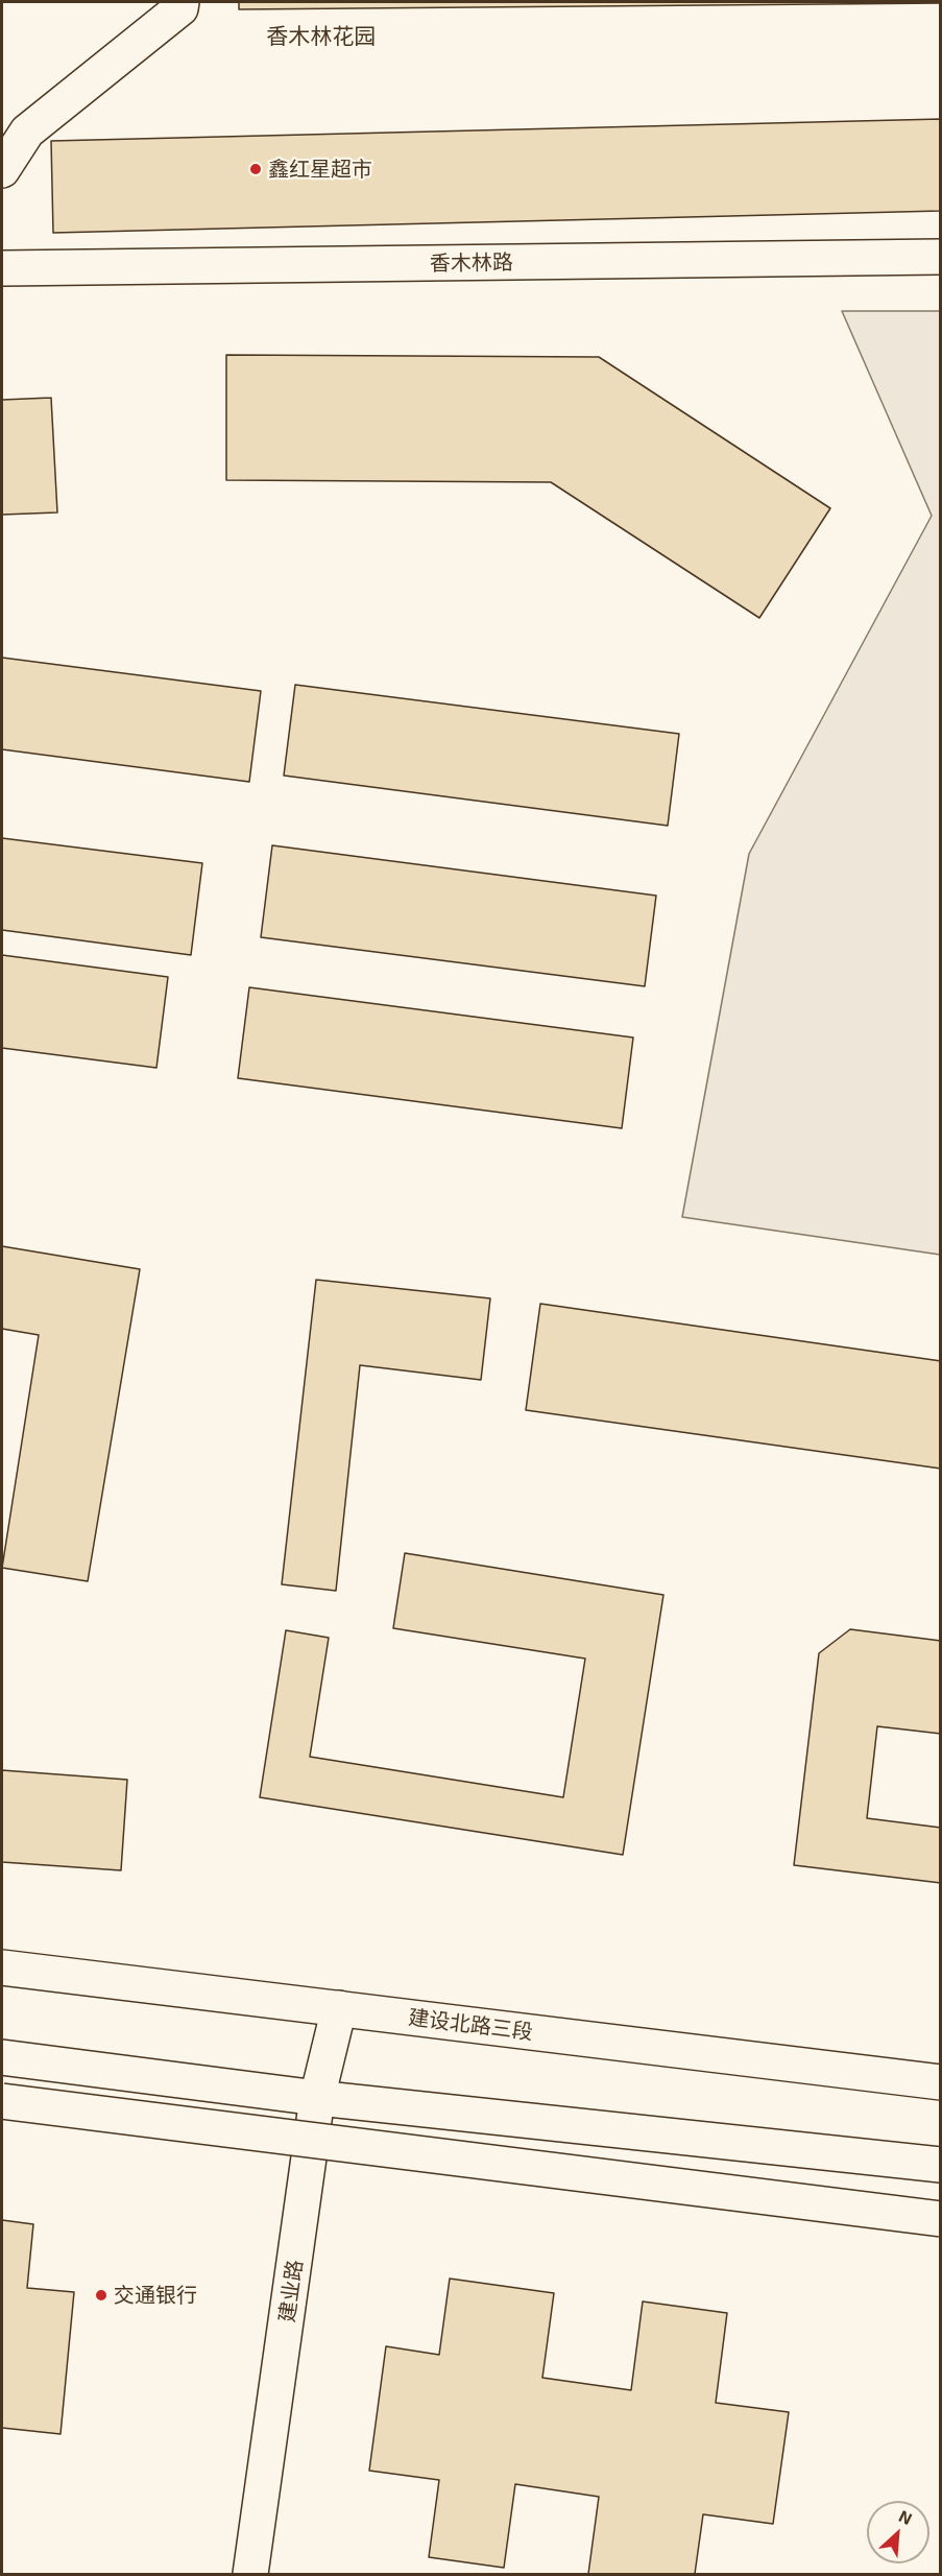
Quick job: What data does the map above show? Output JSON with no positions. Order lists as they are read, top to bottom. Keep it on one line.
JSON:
{"streets":{"main road":["香木林路","建设北路三段","建业路"]},"crossings":[["建设北路三段","建业路"]],"districts":["香木林花园"],"places":["鑫红星超市","交通银行"],"north":"top right"}
